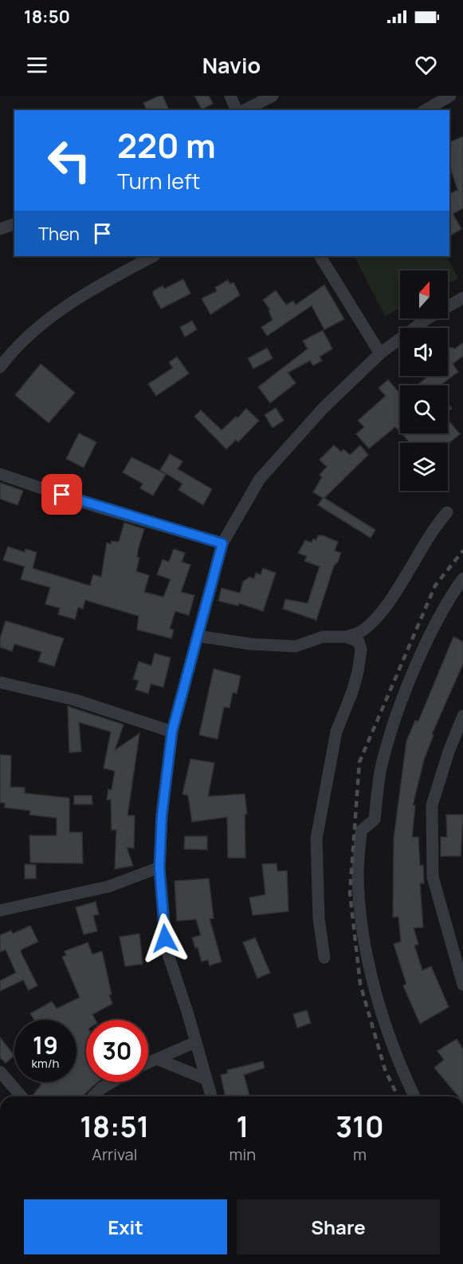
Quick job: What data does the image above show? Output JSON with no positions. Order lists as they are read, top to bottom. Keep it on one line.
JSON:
{"north":"top","page":{"status":"18:50","header":"Navio","turn":["220 m","Turn left"],"then":"Then","speed":"19 km/h","limit":"30","eta":["18:51","Arrival","1","min","310","m"],"buttons":["Exit","Share"]}}
